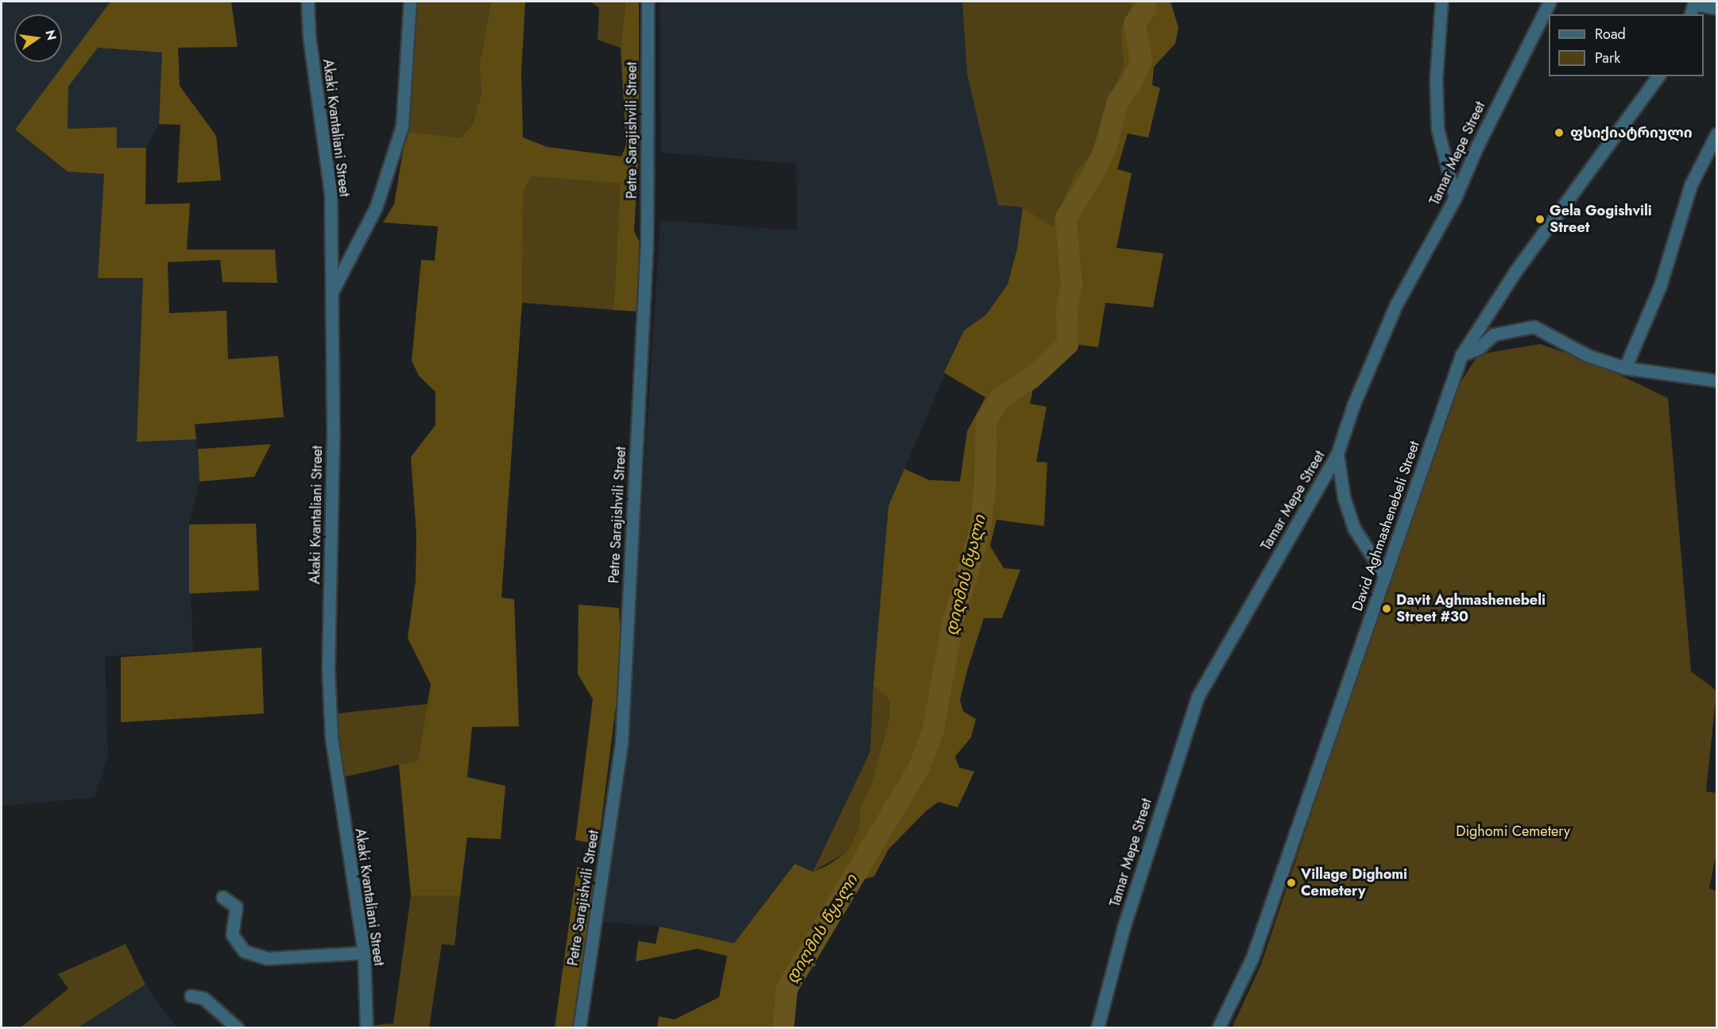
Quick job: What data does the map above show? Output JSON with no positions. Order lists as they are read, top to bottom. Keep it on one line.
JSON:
{"streets":{"street":["Akaki Kvantaliani Street","Petre Sarajishvili Street","Tamar Mepe Street","David Aghmashenebeli Street"]},"water":["დიღმის წყალი"],"parks":["Dighomi Cemetery"],"places":["ფსიქიატრიული","Gela Gogishvili Street","Davit Aghmashenebeli Street #30","Village Dighomi Cemetery"],"legend":["Road","Park"],"north":"right"}
